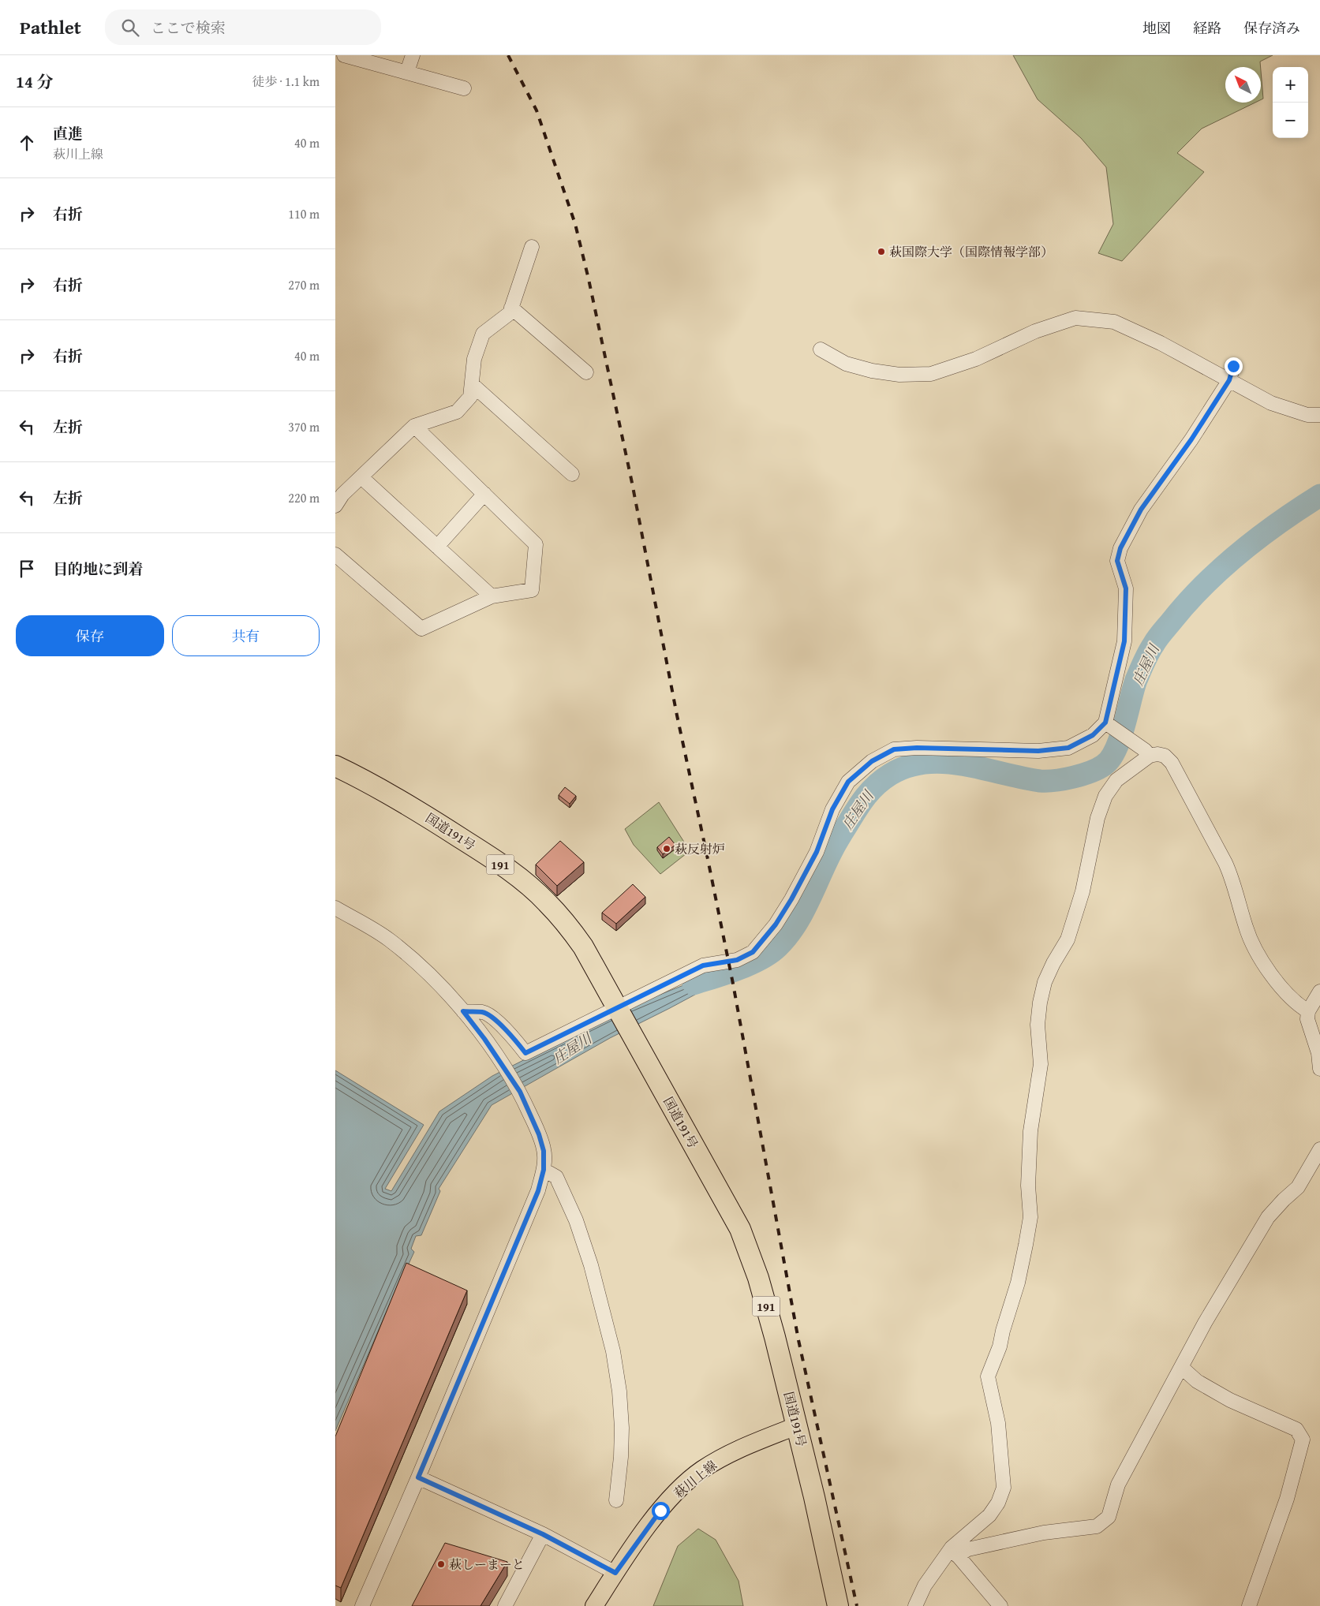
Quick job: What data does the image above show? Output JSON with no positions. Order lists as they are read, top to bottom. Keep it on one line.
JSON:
{"streets":{"highway":["国道191号","191"],"main road":["萩川上線"]},"crossings":[["国道191号","萩川上線"]],"water":["庄屋川"],"places":["萩国際大学（国際情報学部）","萩反射炉","萩しーまーと"],"north":"top left","page":{"header":"Pathlet","search":"ここで検索","nav":["地図","経路","保存済み"],"heading":["14 分","徒歩 · 1.1 km"],"map_buttons":["+","−"],"list":[["直進","萩川上線","40 m"],["右折","110 m"],["右折","270 m"],["右折","40 m"],["左折","370 m"],["左折","220 m"],"目的地に到着"],"buttons":["保存","共有"]}}
